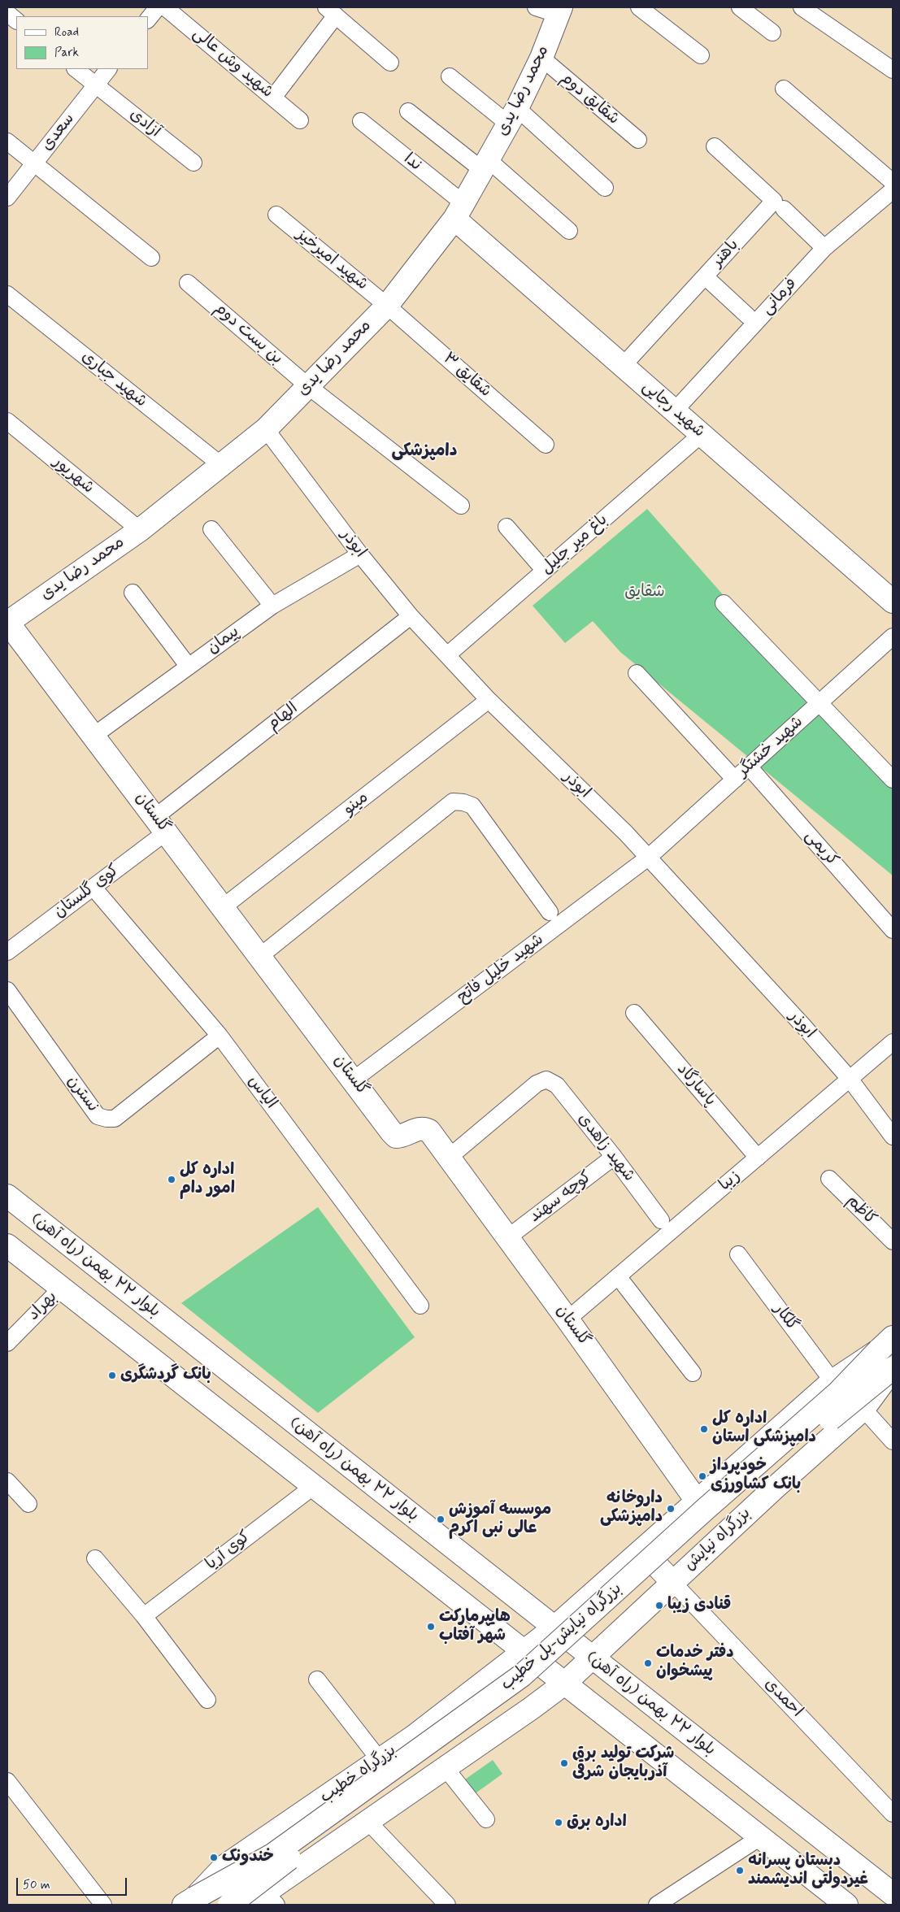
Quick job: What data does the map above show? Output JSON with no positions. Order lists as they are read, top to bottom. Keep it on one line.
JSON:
{"streets":{"main road":["محمد رضا یدی","شهید رجایی","گلستان","بلوار ۲۲ بهمن (راه آهن)","بزرگراه نیایش","بزرگراه نیایش-پل خطیب","بزرگراه خطیب"],"street":["شهید وش عالی","شقایق دوم","آزادی","سعدی","ندا","باهنر","شهید امیرخیز","فرمانی","بن بست دوم","شقایق ۳","شهید جباری","شهریور","ابوذر","باغ میر جلیل","پیمان","الهام","شهید خشتگر","مینو","کریمی","کوی گلستان","شهید خلیل فاتح","پاسارگاد","الیاس","نسترن","شهید زاهدی","زیبا","کوچه سهند","کاظم","بهراد","گلکار","کوی آریا","احمدی"]},"crossings":[["محمد رضا یدی","شقایق دوم"],["محمد رضا یدی","ندا"],["محمد رضا یدی","شهید امیرخیز"],["محمد رضا یدی","بن بست دوم"],["محمد رضا یدی","شقایق ۳"],["محمد رضا یدی","شهید جباری"],["محمد رضا یدی","شهید رجایی"],["محمد رضا یدی","شهریور"],["محمد رضا یدی","ابوذر"],["محمد رضا یدی","گلستان"],["آزادی","سعدی"],["ندا","شهید رجایی"],["باهنر","شهید رجایی"],["شهید امیرخیز","شقایق ۳"],["فرمانی","شهید رجایی"],["شهید رجایی","باغ میر جلیل"],["ابوذر","باغ میر جلیل"],["ابوذر","پیمان"],["ابوذر","الهام"],["ابوذر","شهید خشتگر"],["ابوذر","مینو"],["ابوذر","شهید خلیل فاتح"],["ابوذر","زیبا"],["پیمان","گلستان"],["الهام","گلستان"],["الهام","کوی گلستان"],["شهید خشتگر","کریمی"],["شهید خشتگر","شهید خلیل فاتح"],["مینو","گلستان"],["گلستان","کوی گلستان"],["گلستان","شهید خلیل فاتح"],["گلستان","شهید زاهدی"],["گلستان","زیبا"],["گلستان","کوچه سهند"],["کوی گلستان","الیاس"],["پاسارگاد","زیبا"],["الیاس","نسترن"],["شهید زاهدی","کوچه سهند"],["بلوار ۲۲ بهمن (راه آهن)","بزرگراه نیایش"],["بلوار ۲۲ بهمن (راه آهن)","بزرگراه خطیب"],["بزرگراه نیایش","بزرگراه نیایش-پل خطیب"],["بزرگراه نیایش","احمدی"],["بزرگراه نیایش-پل خطیب","بزرگراه خطیب"]],"districts":["دامپزشکی"],"parks":["شقایق"],"places":["اداره کل امور دام","بانک گردشگری","اداره کل دامپزشکی استان","خودپرداز بانک کشاورزی","داروخانه دامپزشکی","موسسه آموزش عالی نبی اکرم","قنادی زیبا","هایپرمارکت شهر آفتاب","دفتر خدمات پیشخوان","شرکت تولید برق آذربایجان شرقی","اداره برق","خندونک","دبستان پسرانه غیردولتی اندیشمند"],"legend":["Road","Park"],"scale_bar":"50 m"}
